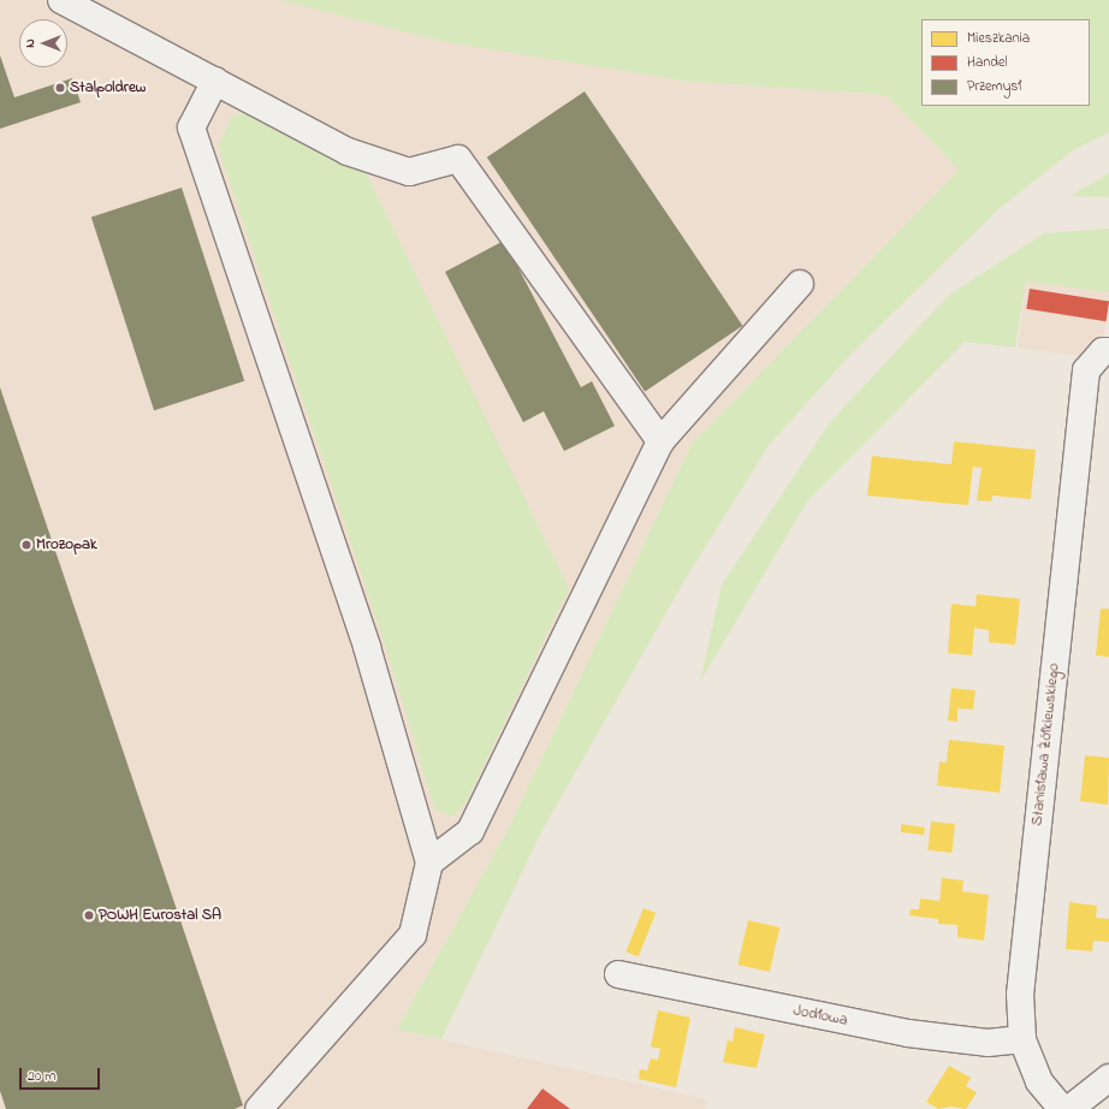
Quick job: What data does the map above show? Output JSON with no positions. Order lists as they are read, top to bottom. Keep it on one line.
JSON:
{"streets":{"street":["Stanisława Żółkiewskiego","Jodłowa"]},"crossings":[["Stanisława Żółkiewskiego","Jodłowa"]],"places":["Stalpoldrew","Mrozopak","POWH Eurostal SA"],"legend":["Mieszkania","Handel","Przemysł"],"scale_bar":"20 m","north":"left"}
